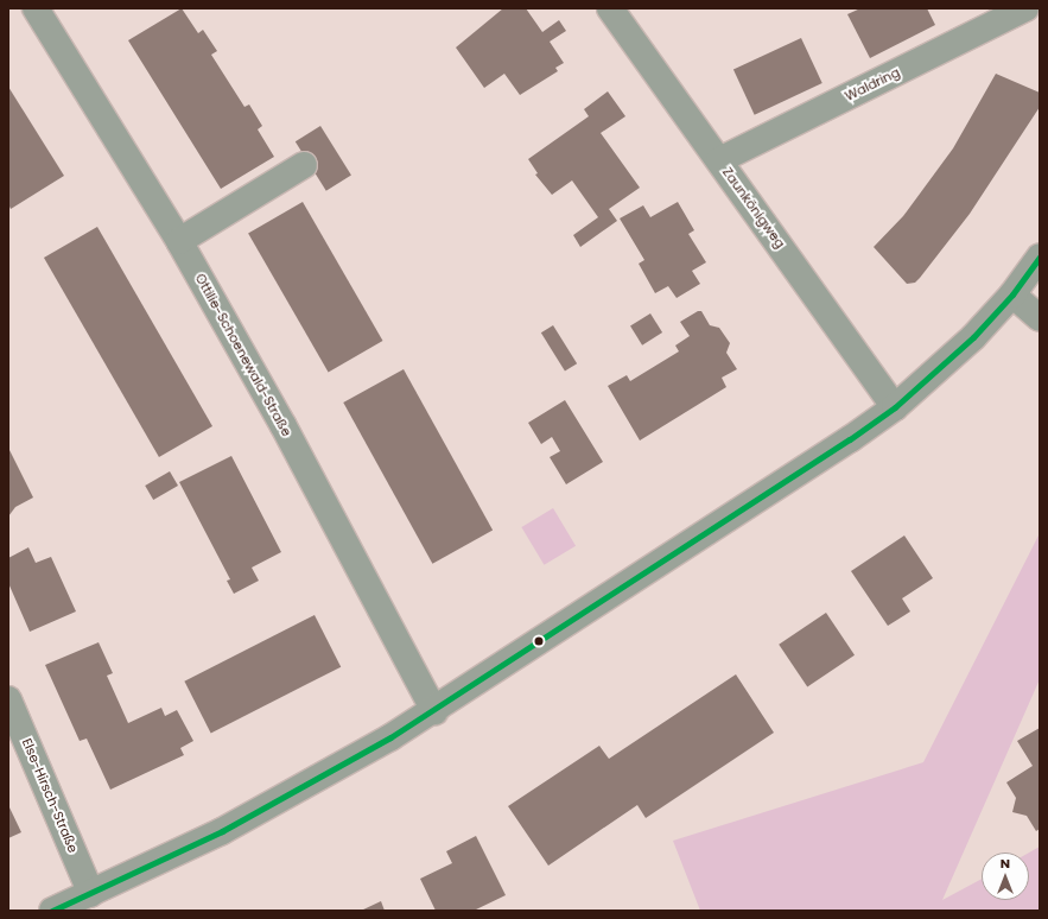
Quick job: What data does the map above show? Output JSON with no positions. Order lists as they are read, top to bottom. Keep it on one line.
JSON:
{"streets":{"street":["Waldring","Zaunkönigweg","Ottilie-Schoenewald-Straße","Else-Hirsch-Straße"]},"crossings":[["Waldring","Zaunkönigweg"]],"north":"top"}
